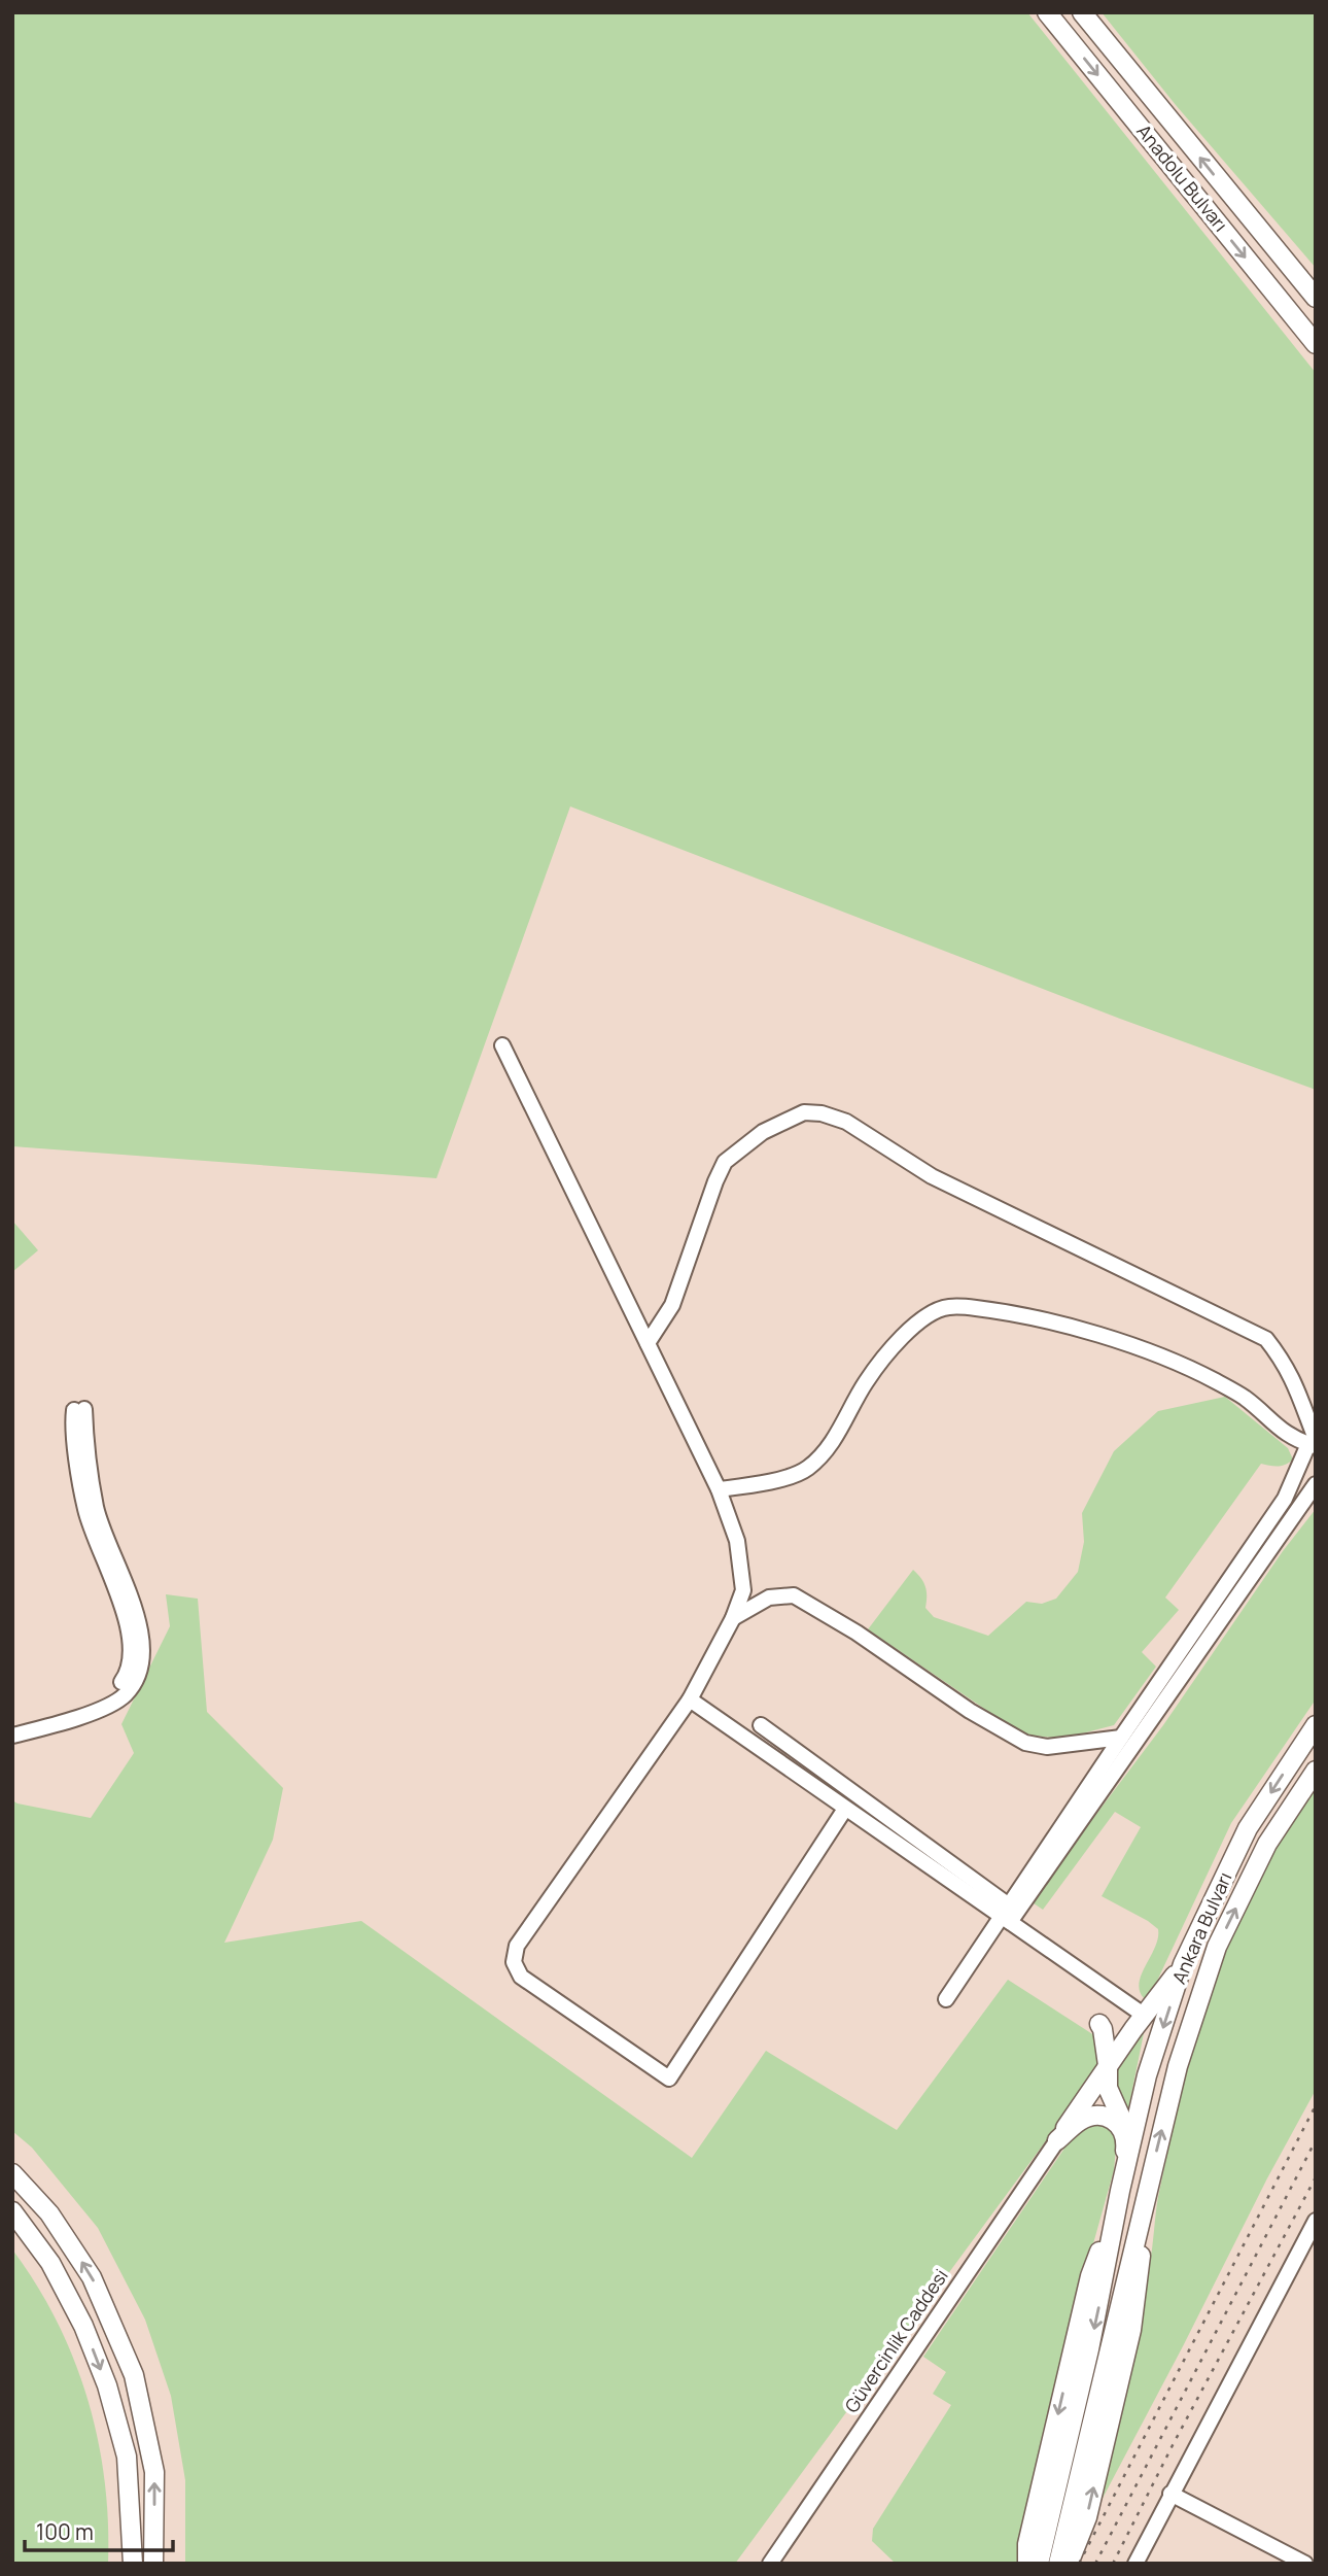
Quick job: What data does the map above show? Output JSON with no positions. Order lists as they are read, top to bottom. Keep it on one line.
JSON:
{"streets":{"main road":["Anadolu Bulvarı","Ankara Bulvarı"],"street":["Güvercinlik Caddesi"]},"scale_bar":"100 m"}
